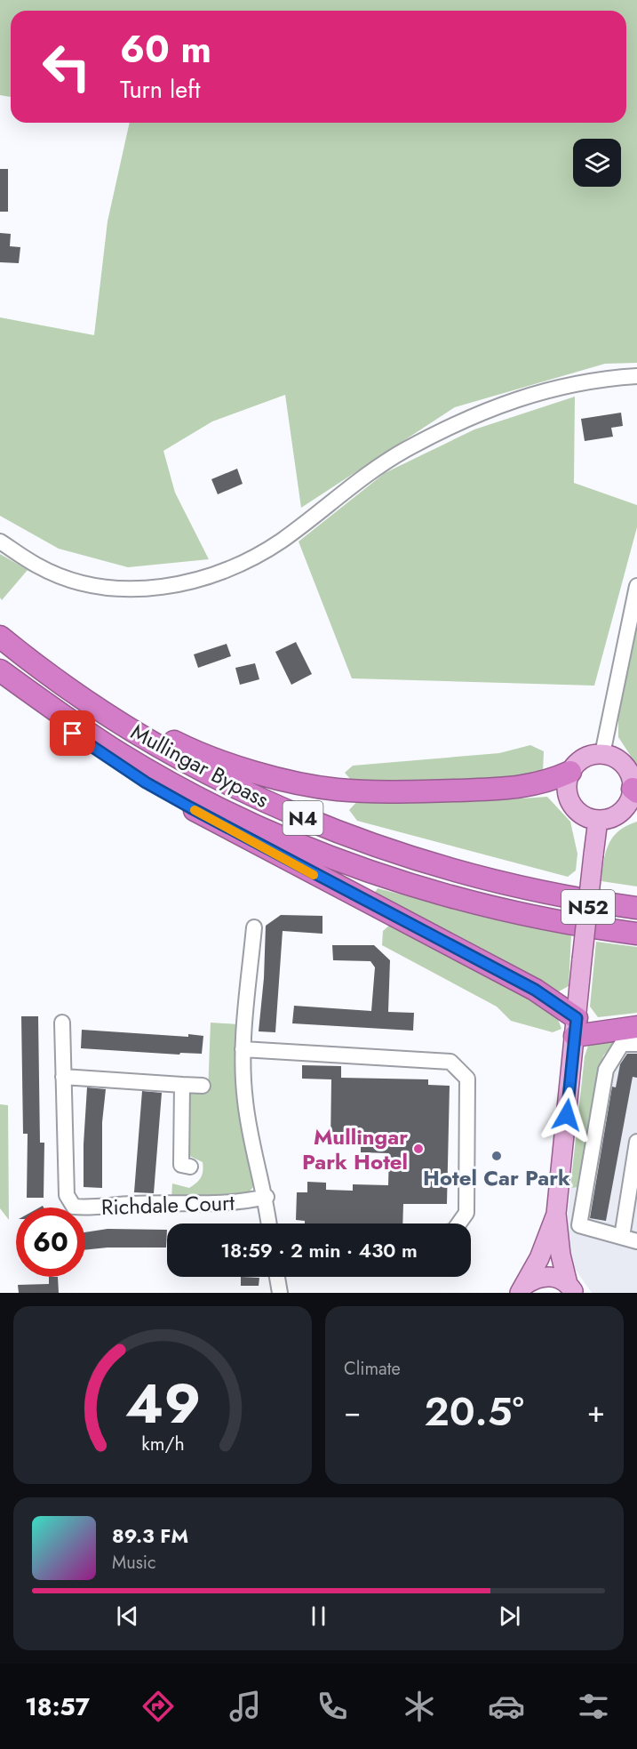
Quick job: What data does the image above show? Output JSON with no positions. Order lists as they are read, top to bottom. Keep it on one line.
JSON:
{"streets":{"highway":["Mullingar Bypass","N4"],"main road":["N52"],"street":["Richdale Court"]},"crossings":[["Mullingar Bypass","N4"],["N4","N52"]],"places":["Mullingar Park Hotel","Hotel Car Park"],"page":{"turn":["60 m","Turn left"],"limit":"60","trip":"18:59 · 2 min · 430 m","tile":"Climate","heat":["−","20.5°","+"],"song":["89.3 FM","Music"],"tabs":"18:57","gauge":["49","km/h"]}}
